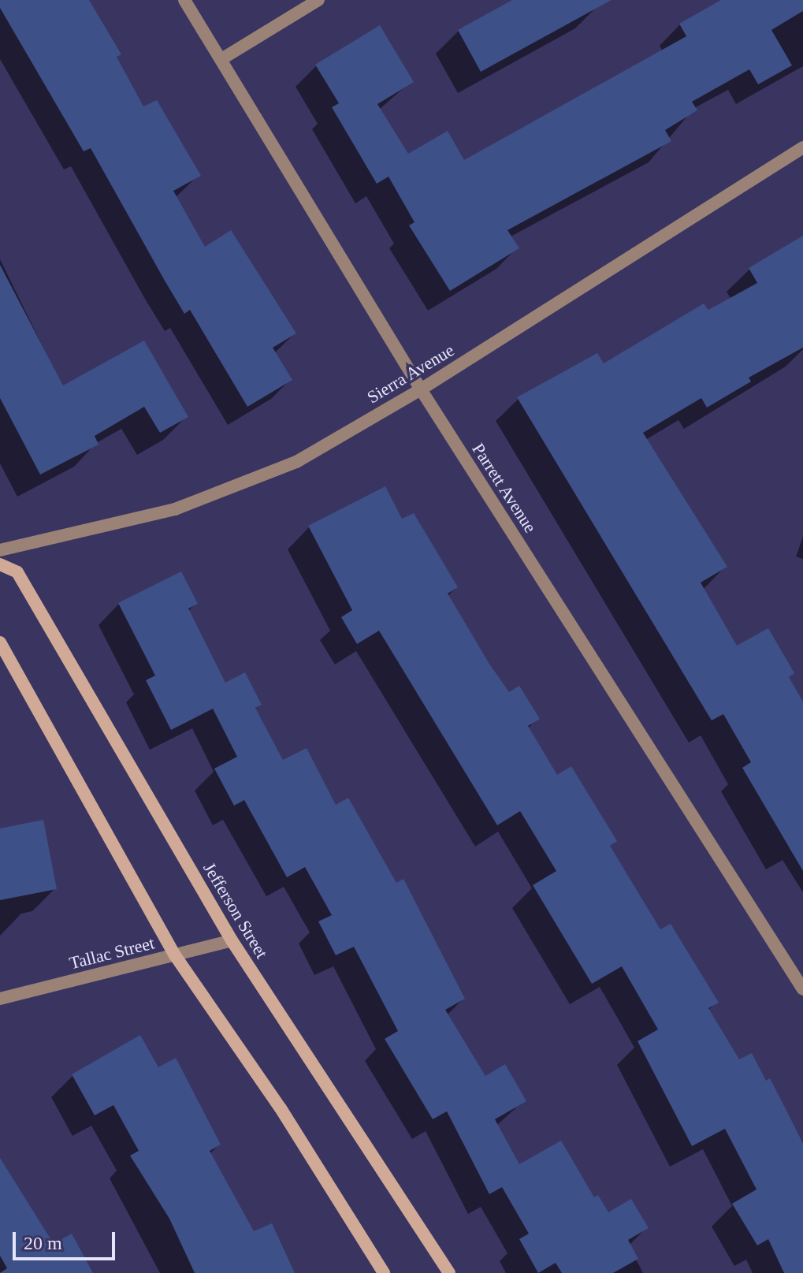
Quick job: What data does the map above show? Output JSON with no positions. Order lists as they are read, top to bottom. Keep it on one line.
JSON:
{"streets":{"main road":["Jefferson Street"],"street":["Sierra Avenue","Parrett Avenue","Tallac Street"]},"crossings":[["Sierra Avenue","Parrett Avenue"],["Jefferson Street","Tallac Street"]],"scale_bar":"20 m"}
